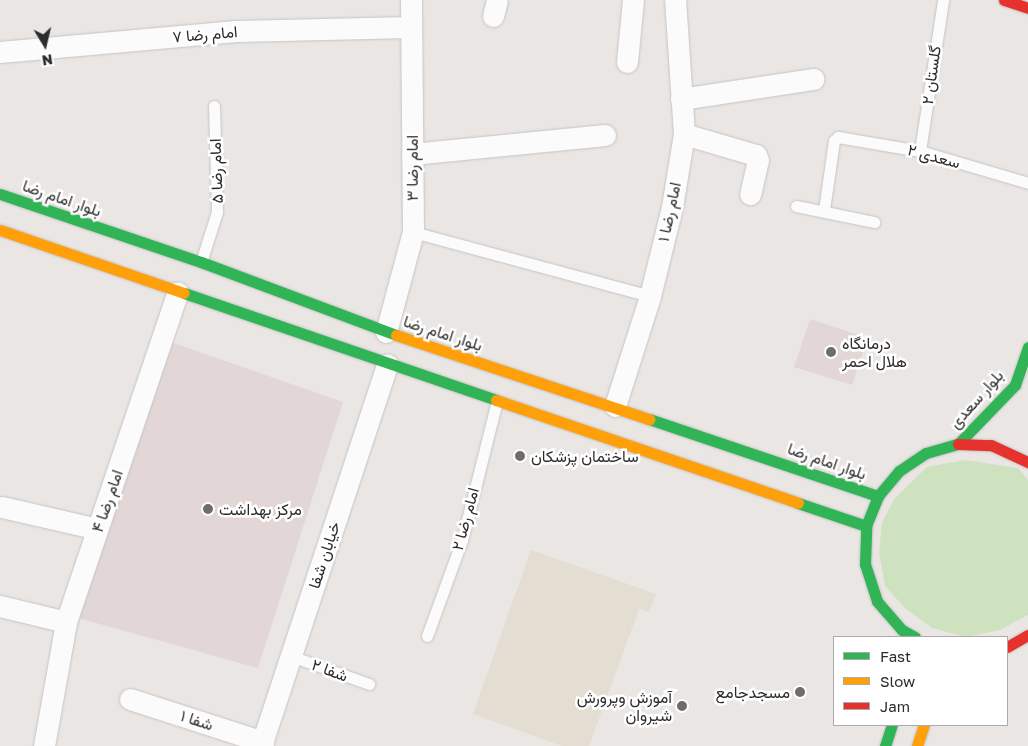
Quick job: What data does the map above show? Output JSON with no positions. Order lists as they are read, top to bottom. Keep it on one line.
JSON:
{"streets":{"main road":["بلوار امام رضا","بلوار سعدی"],"street":["امام رضا ۷","امام رضا ۳","امام رضا ۱","امام رضا ۴","خیابان شفا","شفا ۱"],"lane":["گلستان ۲","سعدی ۲","امام رضا ۵","امام رضا ۲","شفا ۲"]},"crossings":[["امام رضا ۷","امام رضا ۳"],["گلستان ۲","سعدی ۲"],["امام رضا ۳","بلوار امام رضا"],["امام رضا ۵","بلوار امام رضا"],["بلوار امام رضا","امام رضا ۱"],["خیابان شفا","شفا ۲"],["خیابان شفا","شفا ۱"]],"places":["درمانگاه هلال احمر","ساختمان پزشکان","مرکز بهداشت","مسجدجامع","آموزش وپرورش شیروان"],"legend":["Fast","Slow","Jam"],"north":"bottom"}
